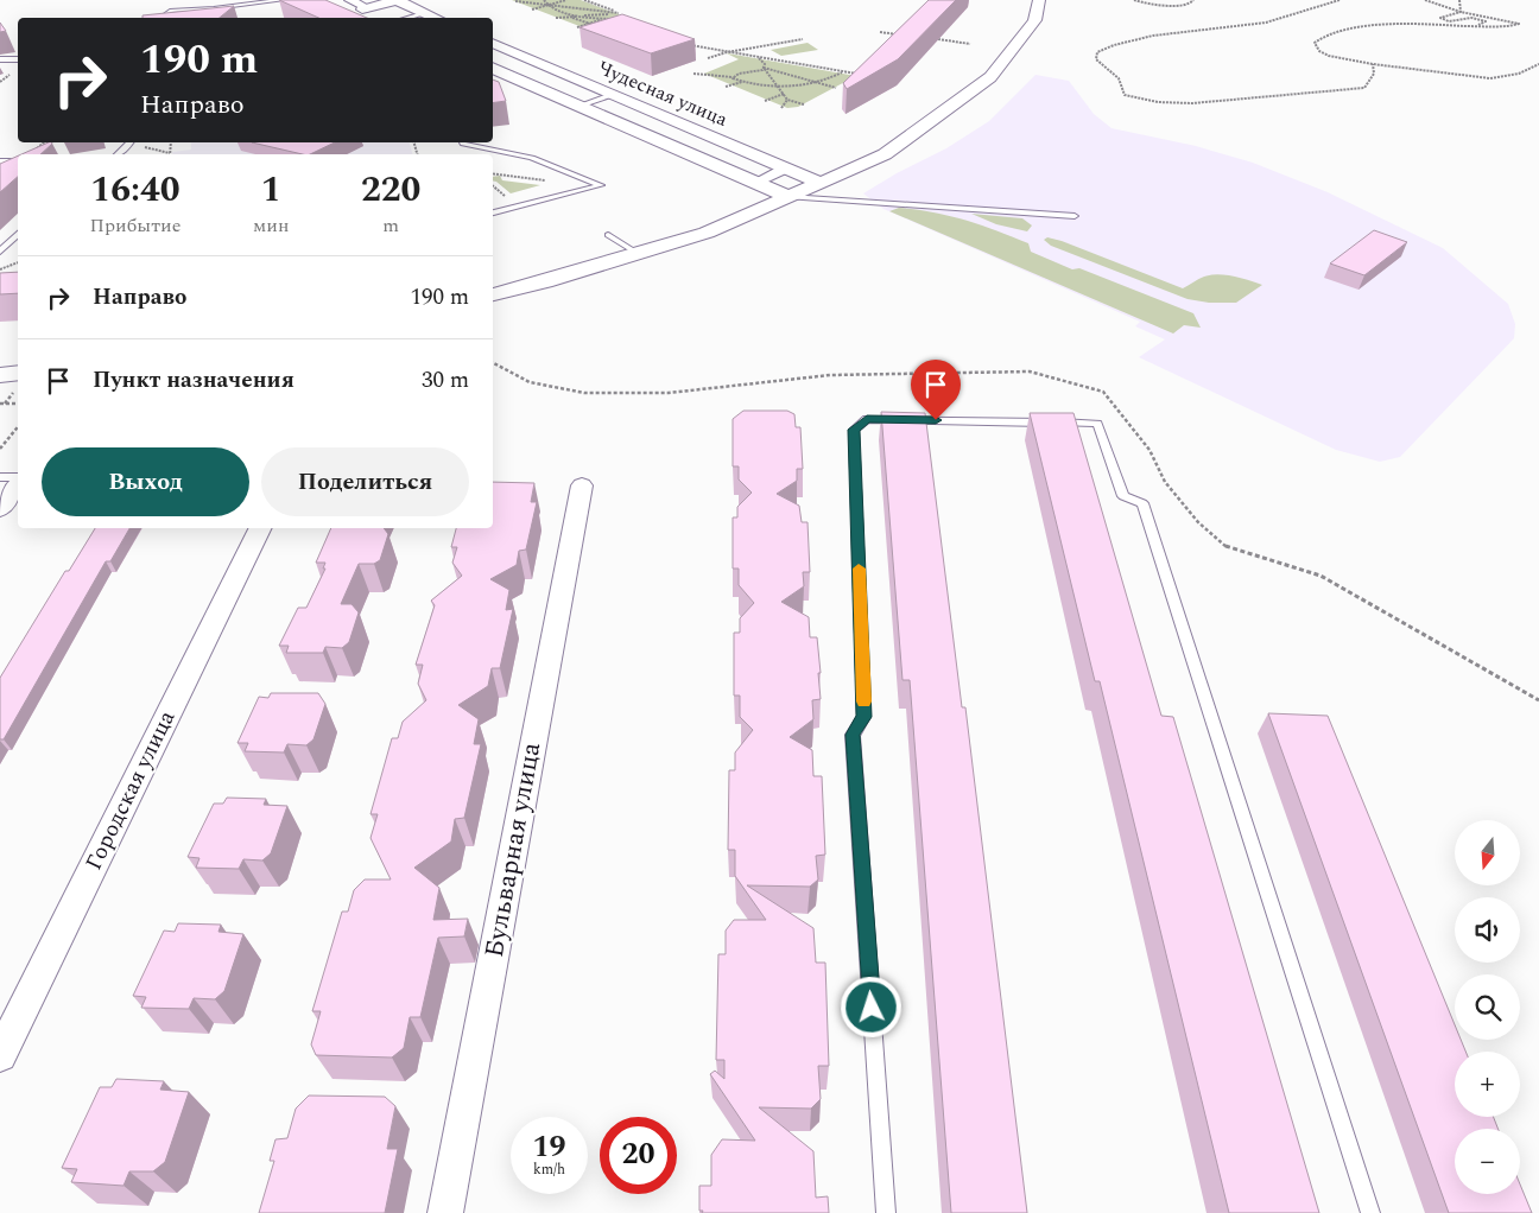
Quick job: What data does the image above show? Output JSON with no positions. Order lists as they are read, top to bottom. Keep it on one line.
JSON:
{"streets":{"street":["Чудесная улица","Городская улица","Бульварная улица"]},"north":"bottom","page":{"turn":["190 m","Направо"],"eta":["16:40","Прибытие","1","мин","220","m"],"list":[{"name":"Направо","value":"190 m"},{"name":"Пункт назначения","value":"30 m"}],"buttons":["Выход","Поделиться"],"map_buttons":["+","−"],"speed":"19 km/h","limit":"20"}}
